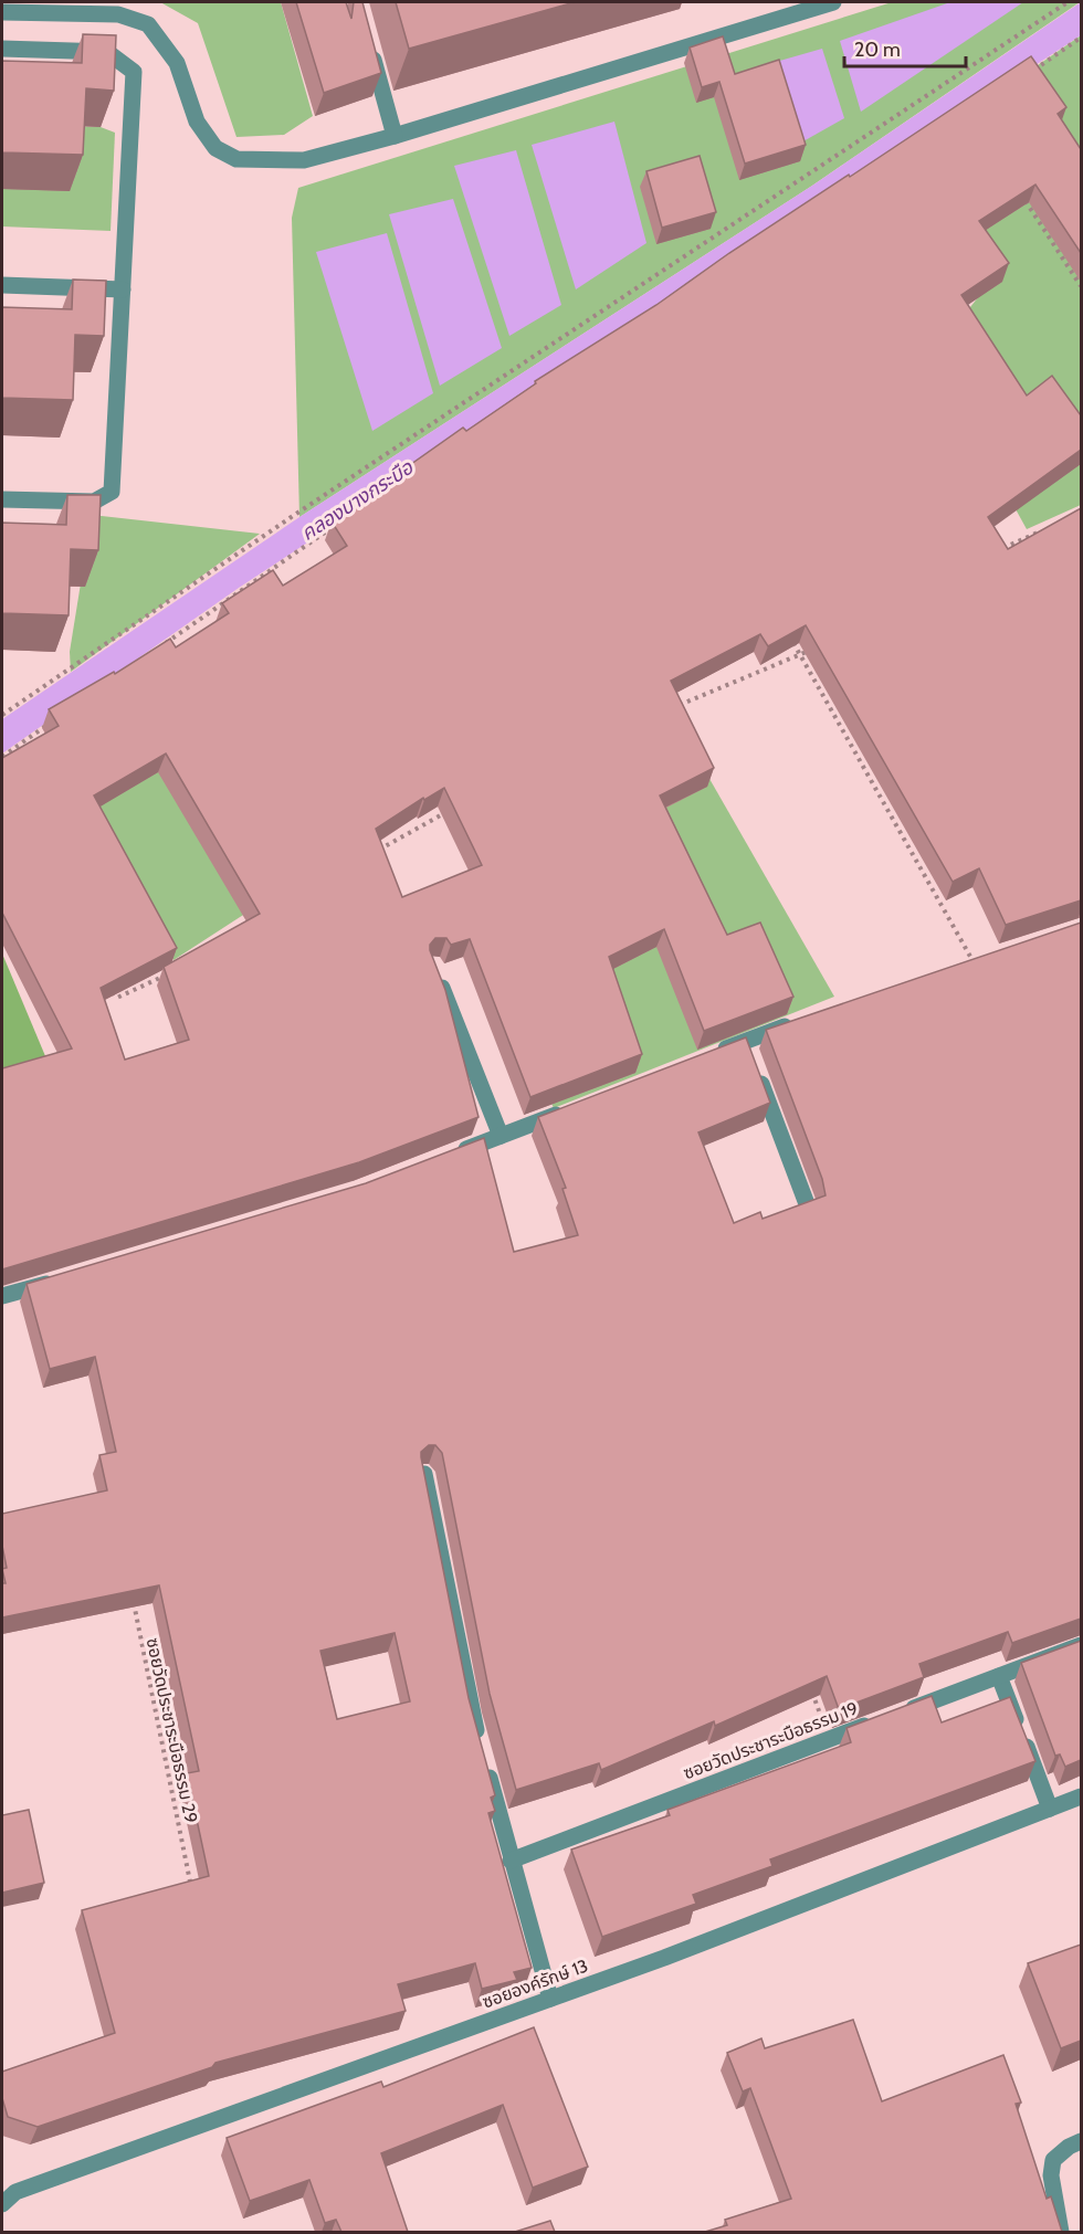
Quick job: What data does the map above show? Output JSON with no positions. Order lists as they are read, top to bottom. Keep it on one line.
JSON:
{"streets":{"street":["ซอยวัดประชาระบือธรรม 19","ซอยองค์รักษ์ 13"],"path":["ซอยวัดประชาระบือธรรม 29"]},"water":["คลองบางกระบือ"],"scale_bar":"20 m"}
